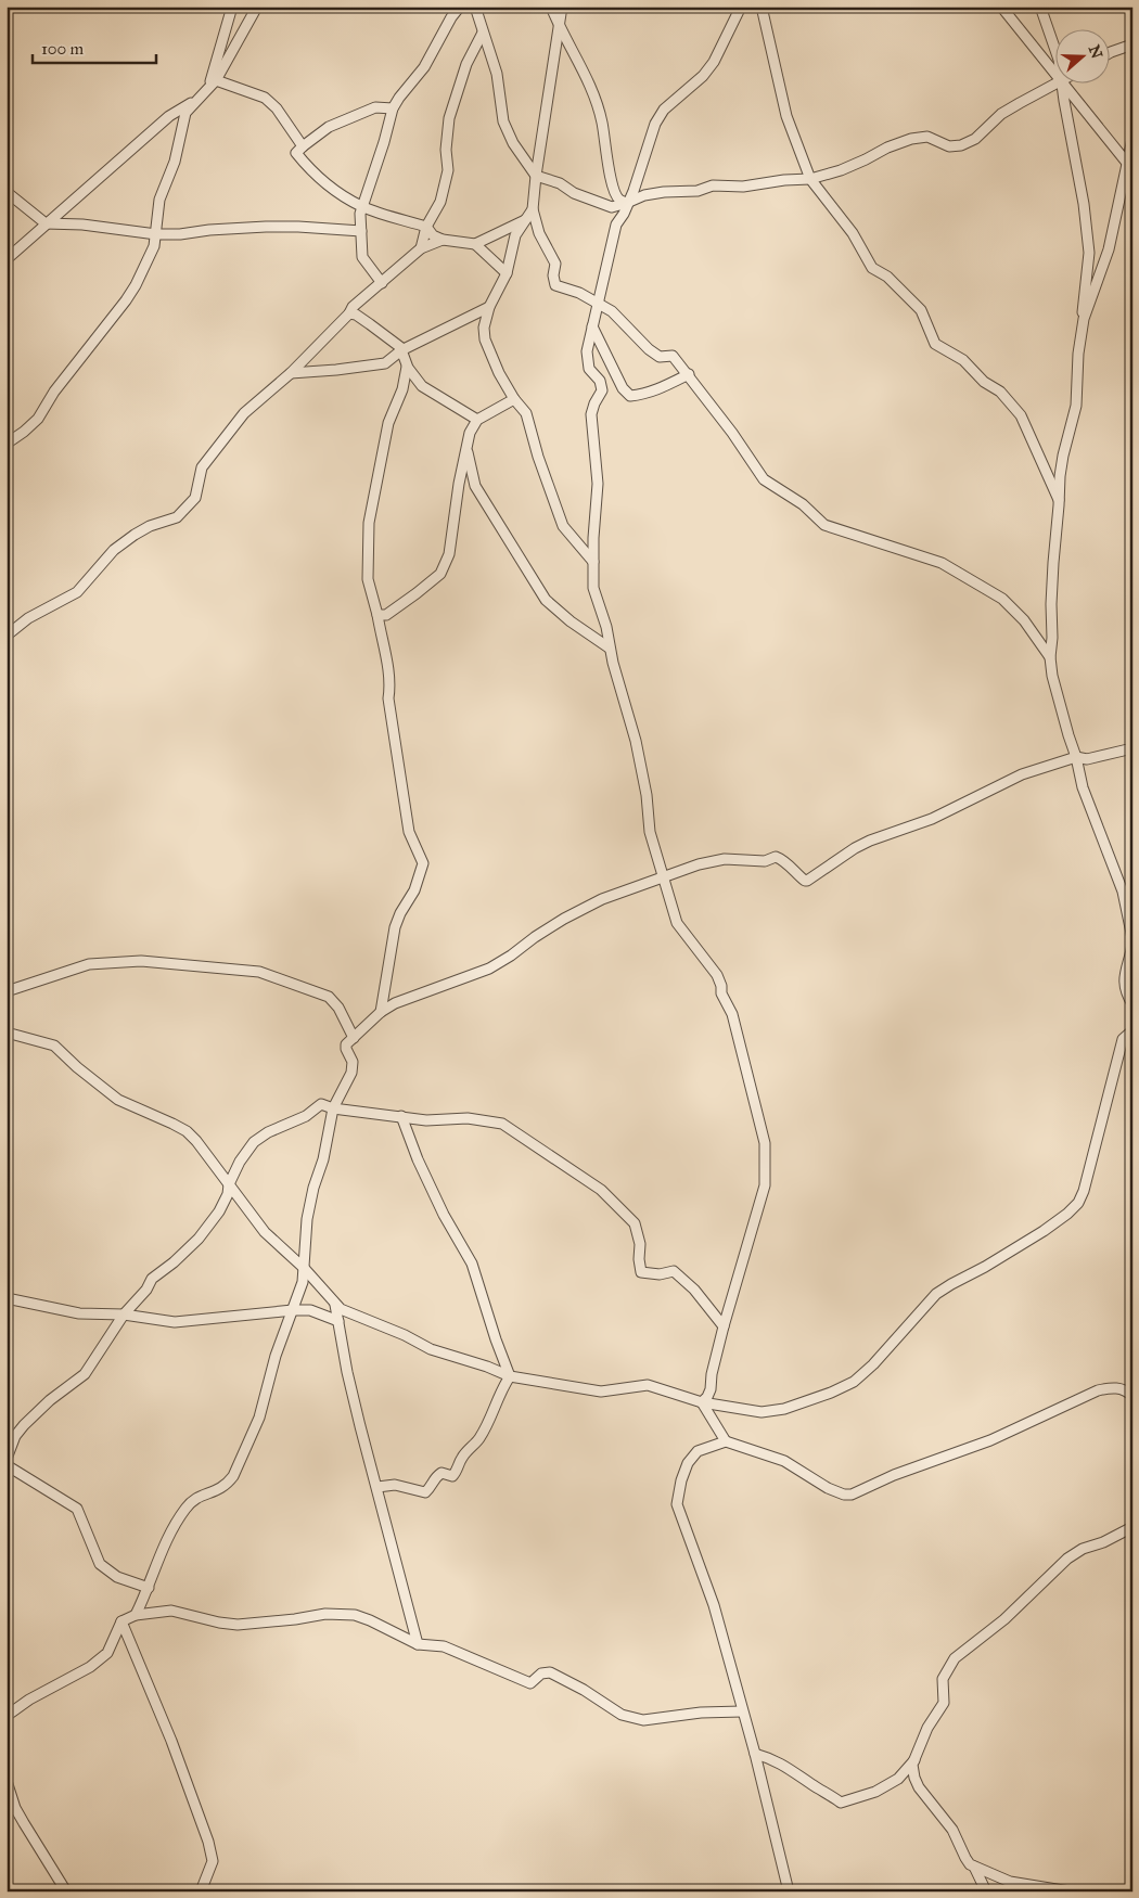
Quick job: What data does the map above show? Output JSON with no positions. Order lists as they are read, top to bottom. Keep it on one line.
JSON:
{"scale_bar":"100 m","north":"right"}
